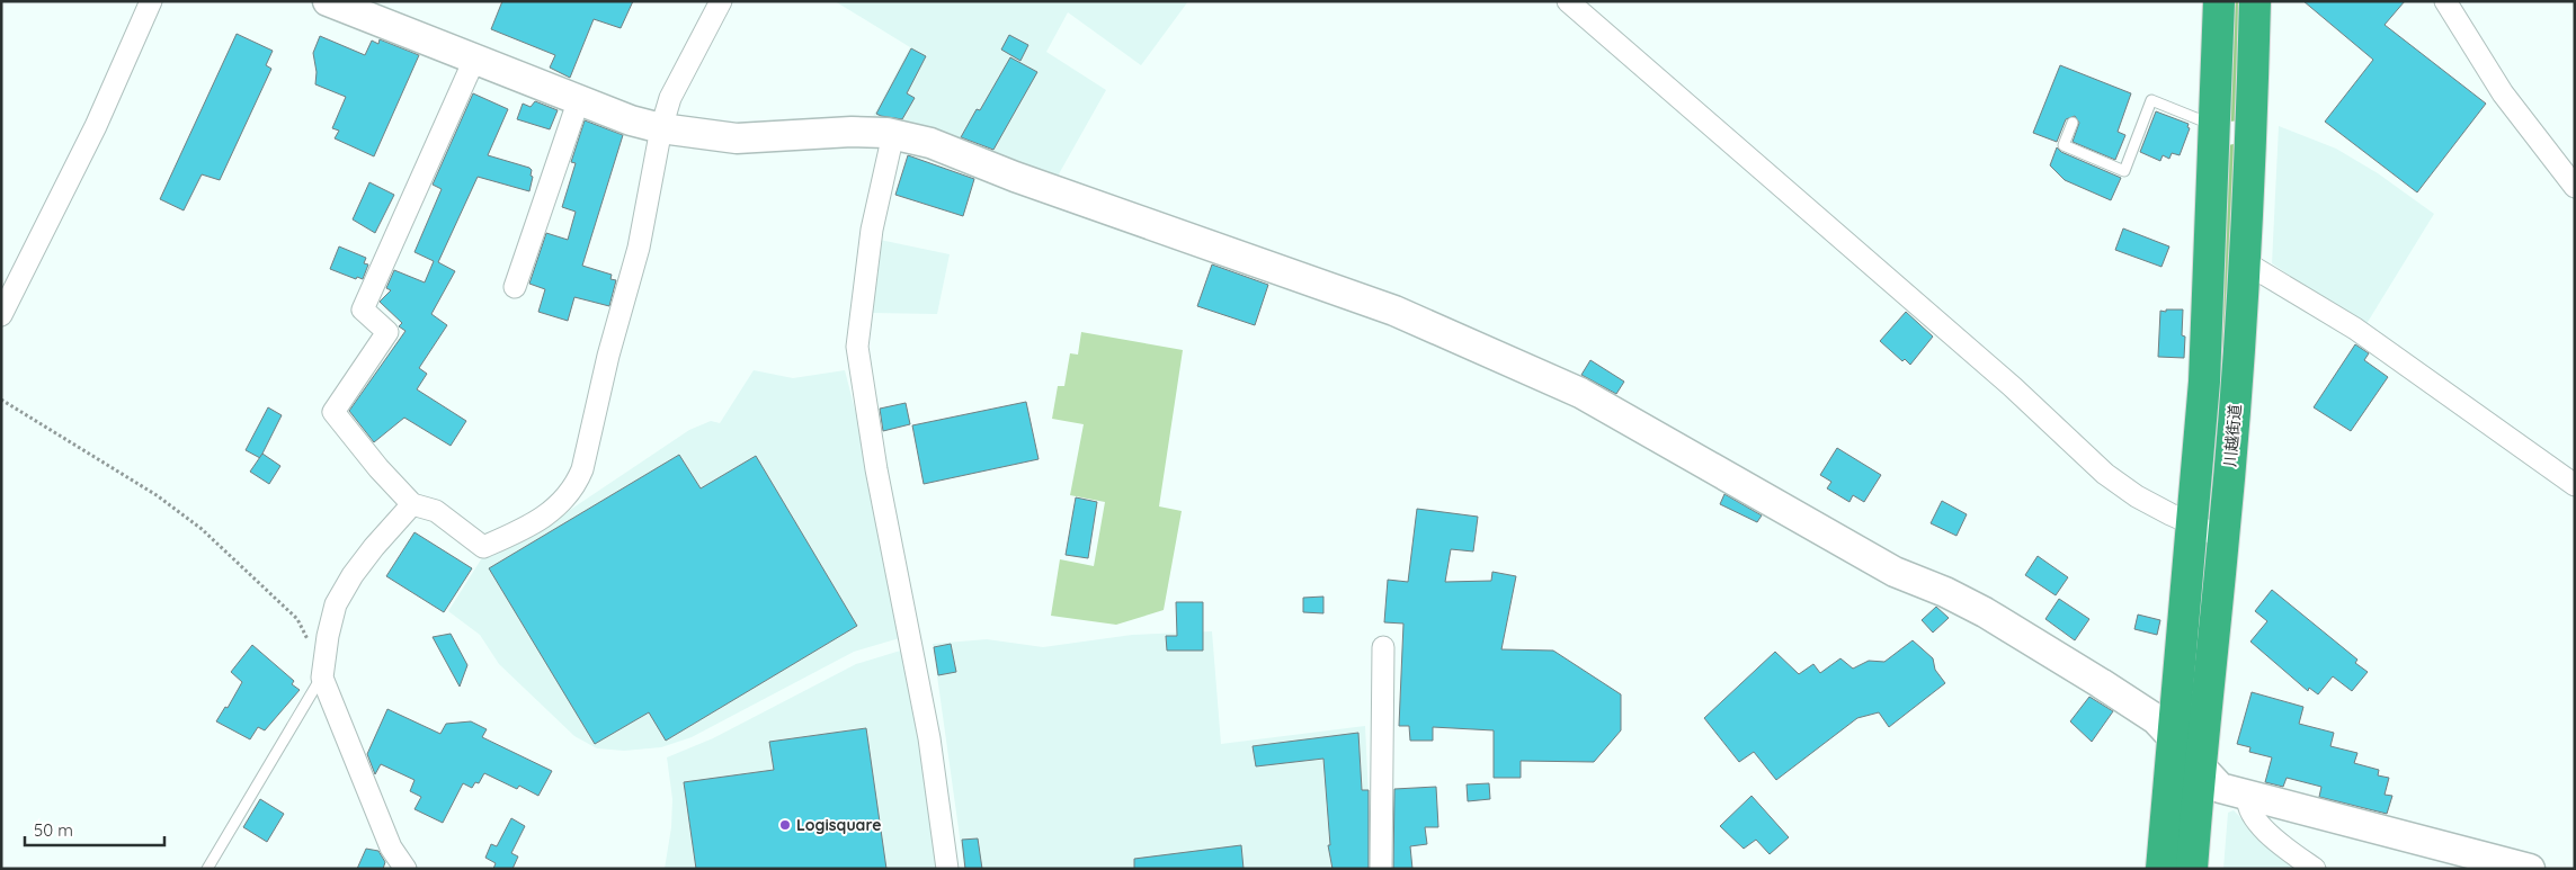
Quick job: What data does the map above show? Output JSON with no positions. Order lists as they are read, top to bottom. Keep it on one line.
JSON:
{"streets":{"highway":["川越街道"]},"places":["Logisquare"],"scale_bar":"50 m"}
